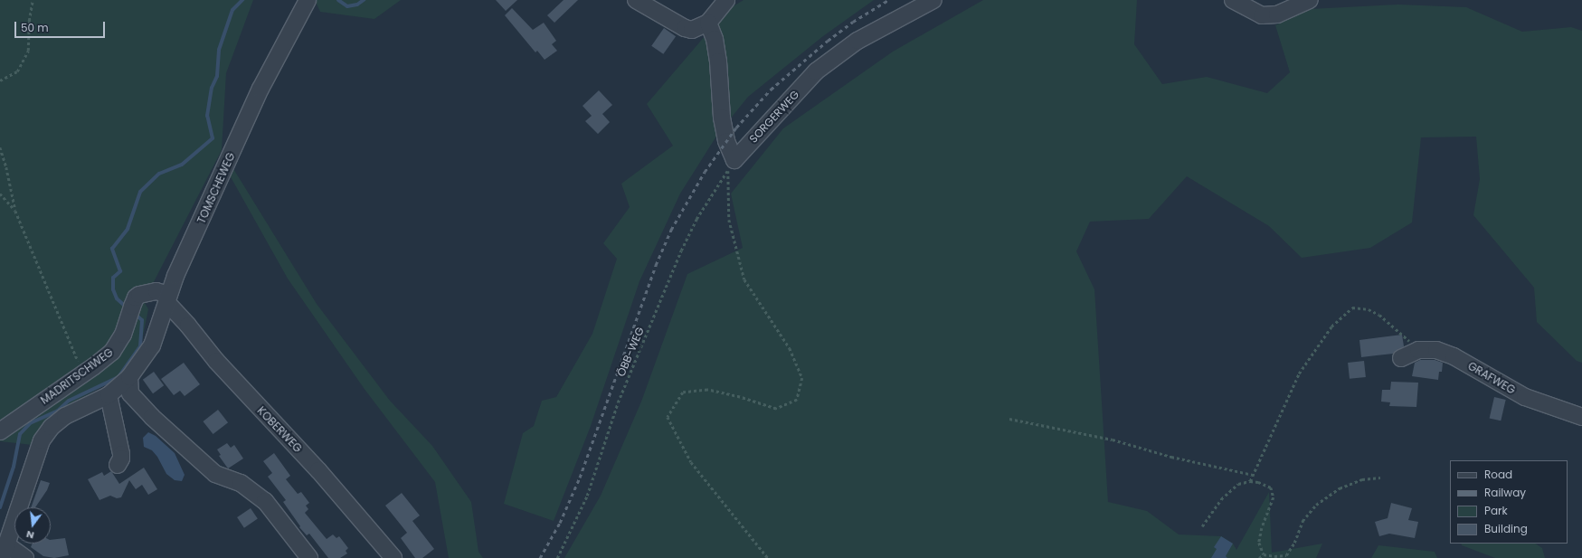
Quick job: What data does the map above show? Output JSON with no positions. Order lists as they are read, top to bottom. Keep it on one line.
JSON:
{"streets":{"street":["SORGERWEG","TOMSCHEWEG","MADRITSCHWEG","GRAFWEG","KOBERWEG"],"path":["ÖBB-WEG"]},"crossings":[["SORGERWEG","ÖBB-WEG"],["TOMSCHEWEG","MADRITSCHWEG"],["TOMSCHEWEG","KOBERWEG"],["MADRITSCHWEG","KOBERWEG"]],"legend":["Road","Railway","Park","Building"],"scale_bar":"50 m","north":"bottom"}
